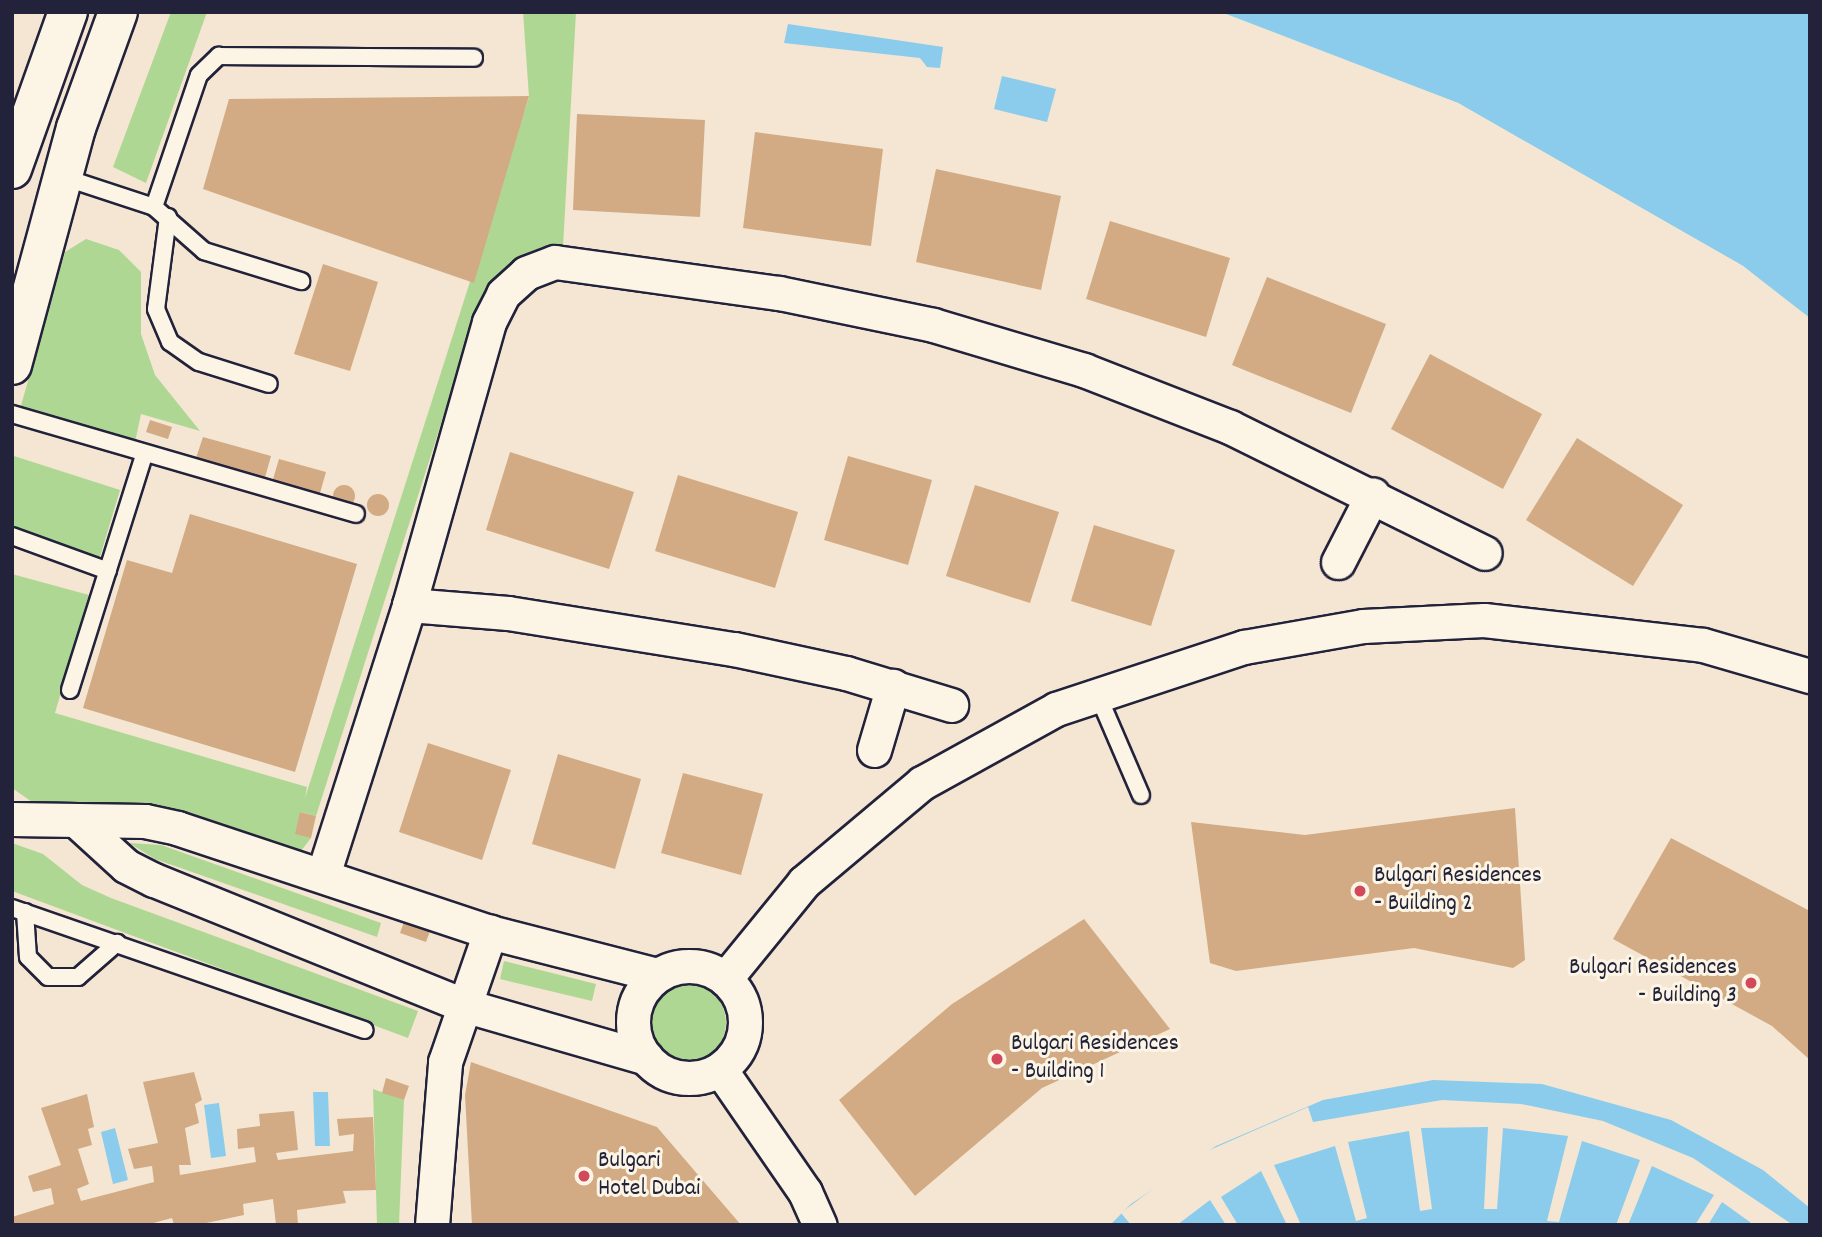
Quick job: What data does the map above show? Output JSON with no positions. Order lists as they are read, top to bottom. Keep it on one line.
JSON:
{"places":["Bulgari Residences - Building 2","Bulgari Residences - Building 3","Bulgari Residences - Building 1","Bulgari Hotel Dubai"]}
